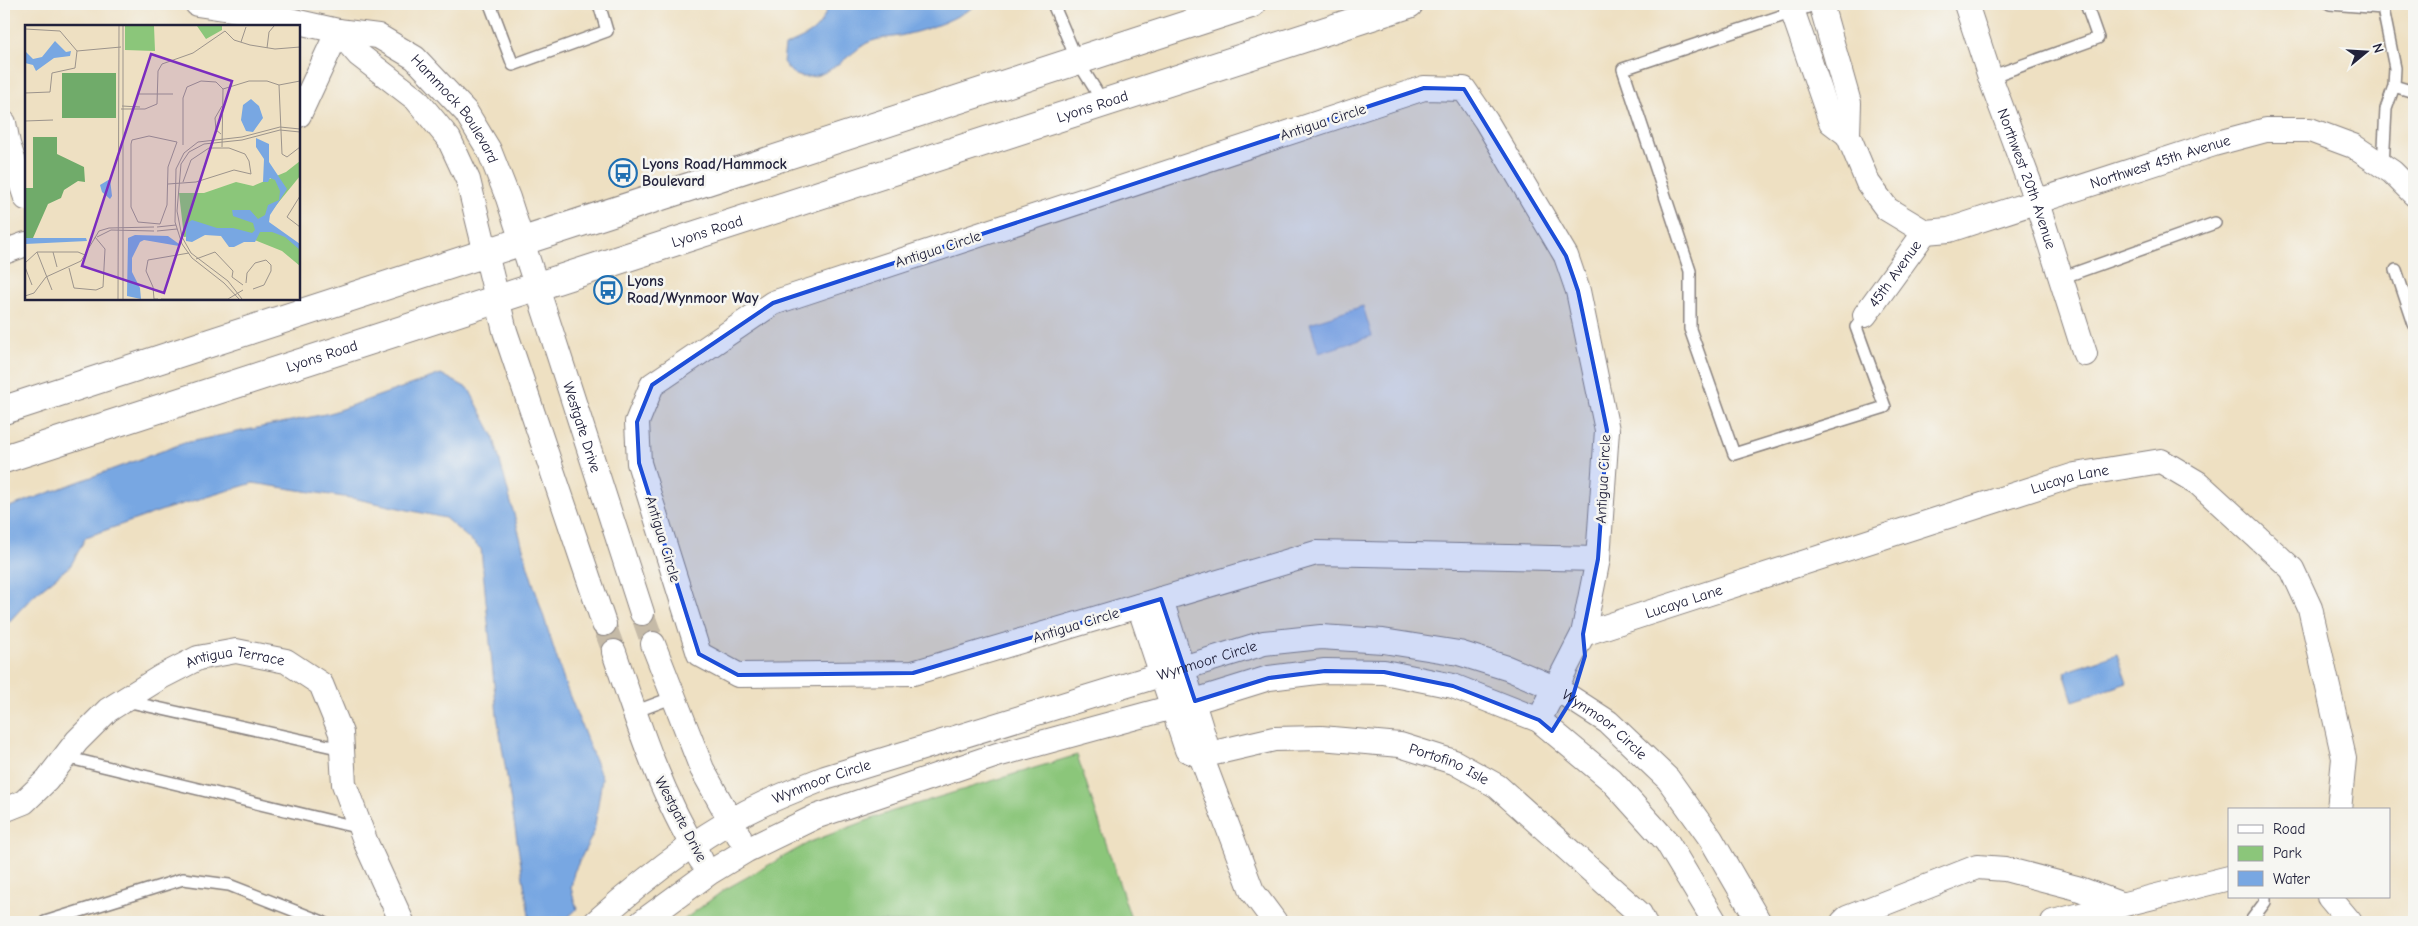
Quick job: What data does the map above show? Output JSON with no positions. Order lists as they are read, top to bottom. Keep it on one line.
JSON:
{"streets":{"main road":["Lyons Road"],"street":["Hammock Boulevard","Antigua Circle","Northwest 45th Avenue","Northwest 20th Avenue","45th Avenue","Westgate Drive","Lucaya Lane","Wynmoor Circle","Antigua Terrace","Portofino Isle"]},"crossings":[["Lyons Road","Westgate Drive"],["Hammock Boulevard","Westgate Drive"],["Antigua Circle","Lucaya Lane"],["Antigua Circle","Wynmoor Circle"],["Northwest 45th Avenue","Northwest 20th Avenue"],["Northwest 45th Avenue","45th Avenue"],["Westgate Drive","Wynmoor Circle"]],"places":{"bus stop":["Lyons Road/Hammock Boulevard","Lyons Road/Wynmoor Way"]},"legend":["Road","Park","Water"],"north":"right"}
